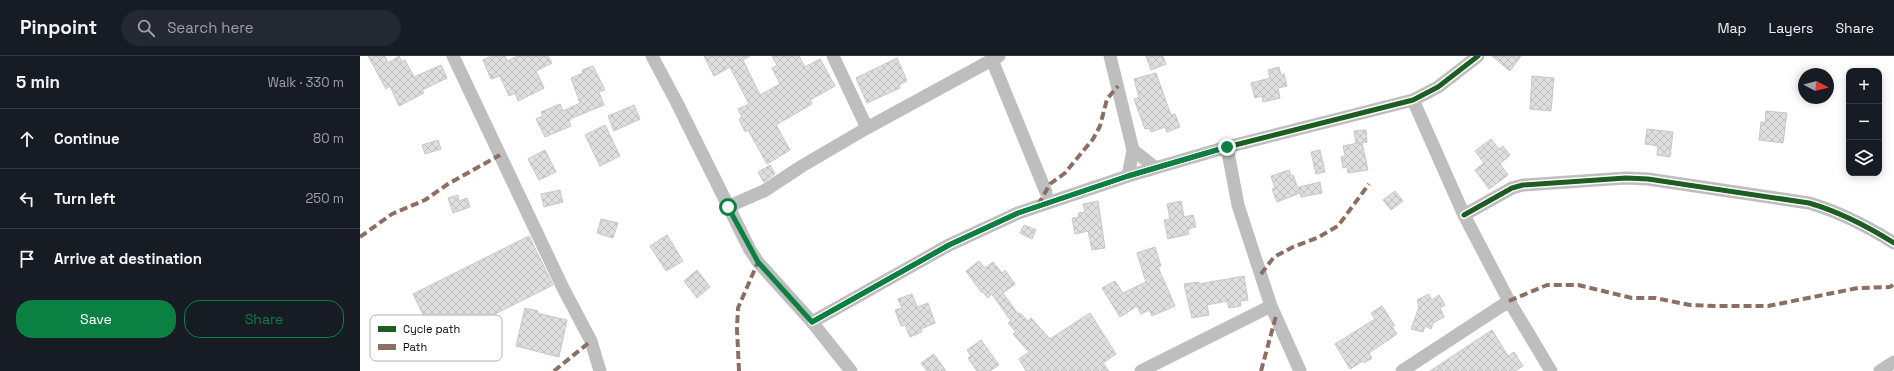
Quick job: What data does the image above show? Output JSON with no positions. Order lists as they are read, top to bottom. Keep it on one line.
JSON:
{"legend":["Cycle path","Path"],"north":"right","page":{"header":"Pinpoint","search":"Search here","nav":["Map","Layers","Share"],"heading":["5 min","Walk · 330 m"],"map_buttons":["+","−"],"list":[["Continue","80 m"],["Turn left","250 m"],"Arrive at destination"],"buttons":["Save","Share"]}}
